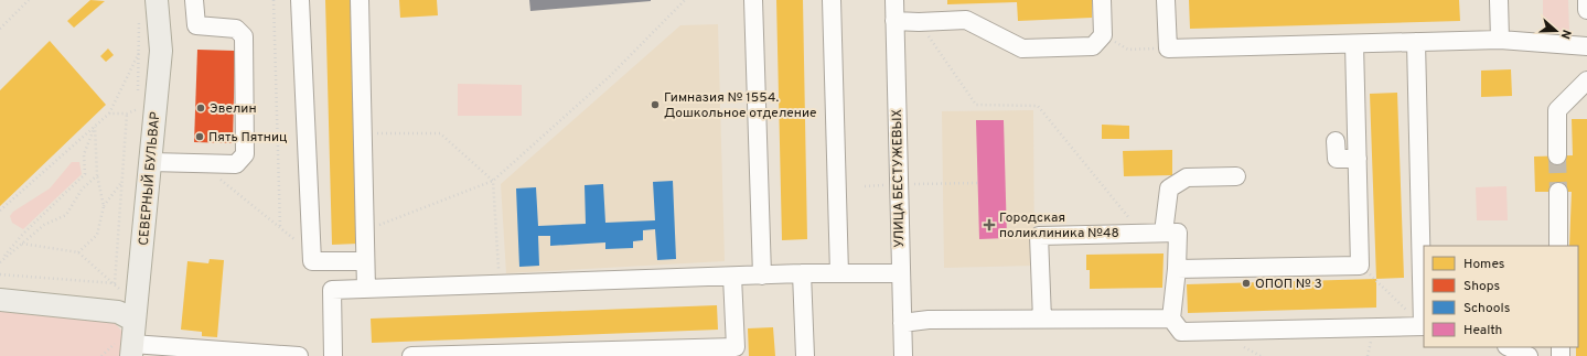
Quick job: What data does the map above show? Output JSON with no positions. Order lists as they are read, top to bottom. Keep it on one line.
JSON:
{"streets":{"main road":["СЕВЕРНЫЙ БУЛЬВАР"],"street":["УЛИЦА БЕСТУЖЕВЫХ"]},"places":{"other":["Гимназия № 1554. Дошкольное отделение","Эвелин","Пять Пятниц","ОПОП № 3"],"health":["Городская поликлиника №48"]},"legend":["Homes","Shops","Schools","Health"],"north":"right"}
